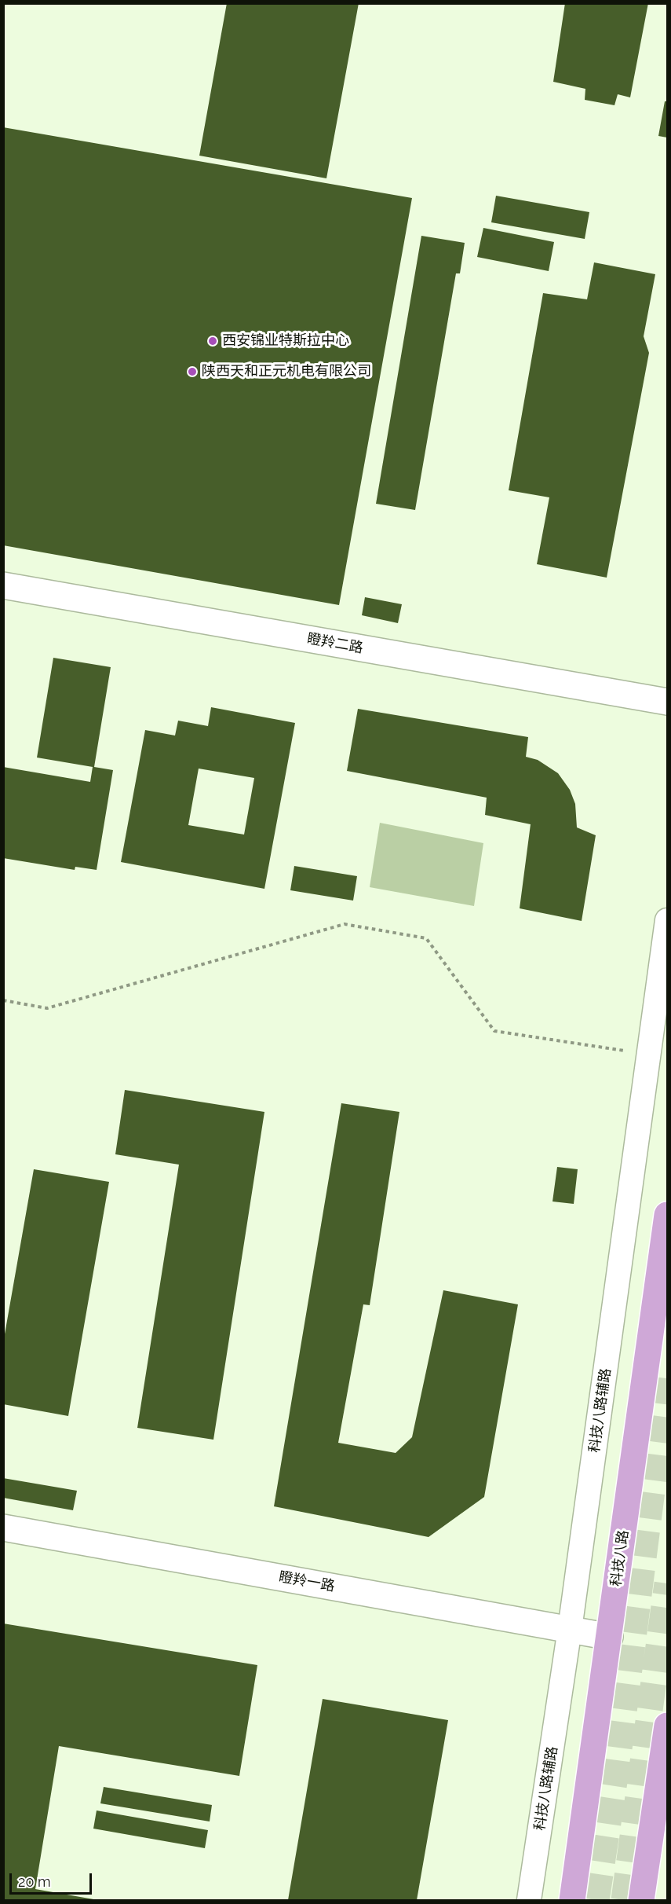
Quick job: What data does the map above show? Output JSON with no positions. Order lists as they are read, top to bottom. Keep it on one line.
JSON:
{"streets":{"main road":["科技八路"],"street":["瞪羚二路","科技八路辅路","瞪羚一路"]},"crossings":[["科技八路辅路","瞪羚一路"],["科技八路","瞪羚一路"]],"places":["西安锦业特斯拉中心","陕西天和正元机电有限公司"],"scale_bar":"20 m"}
